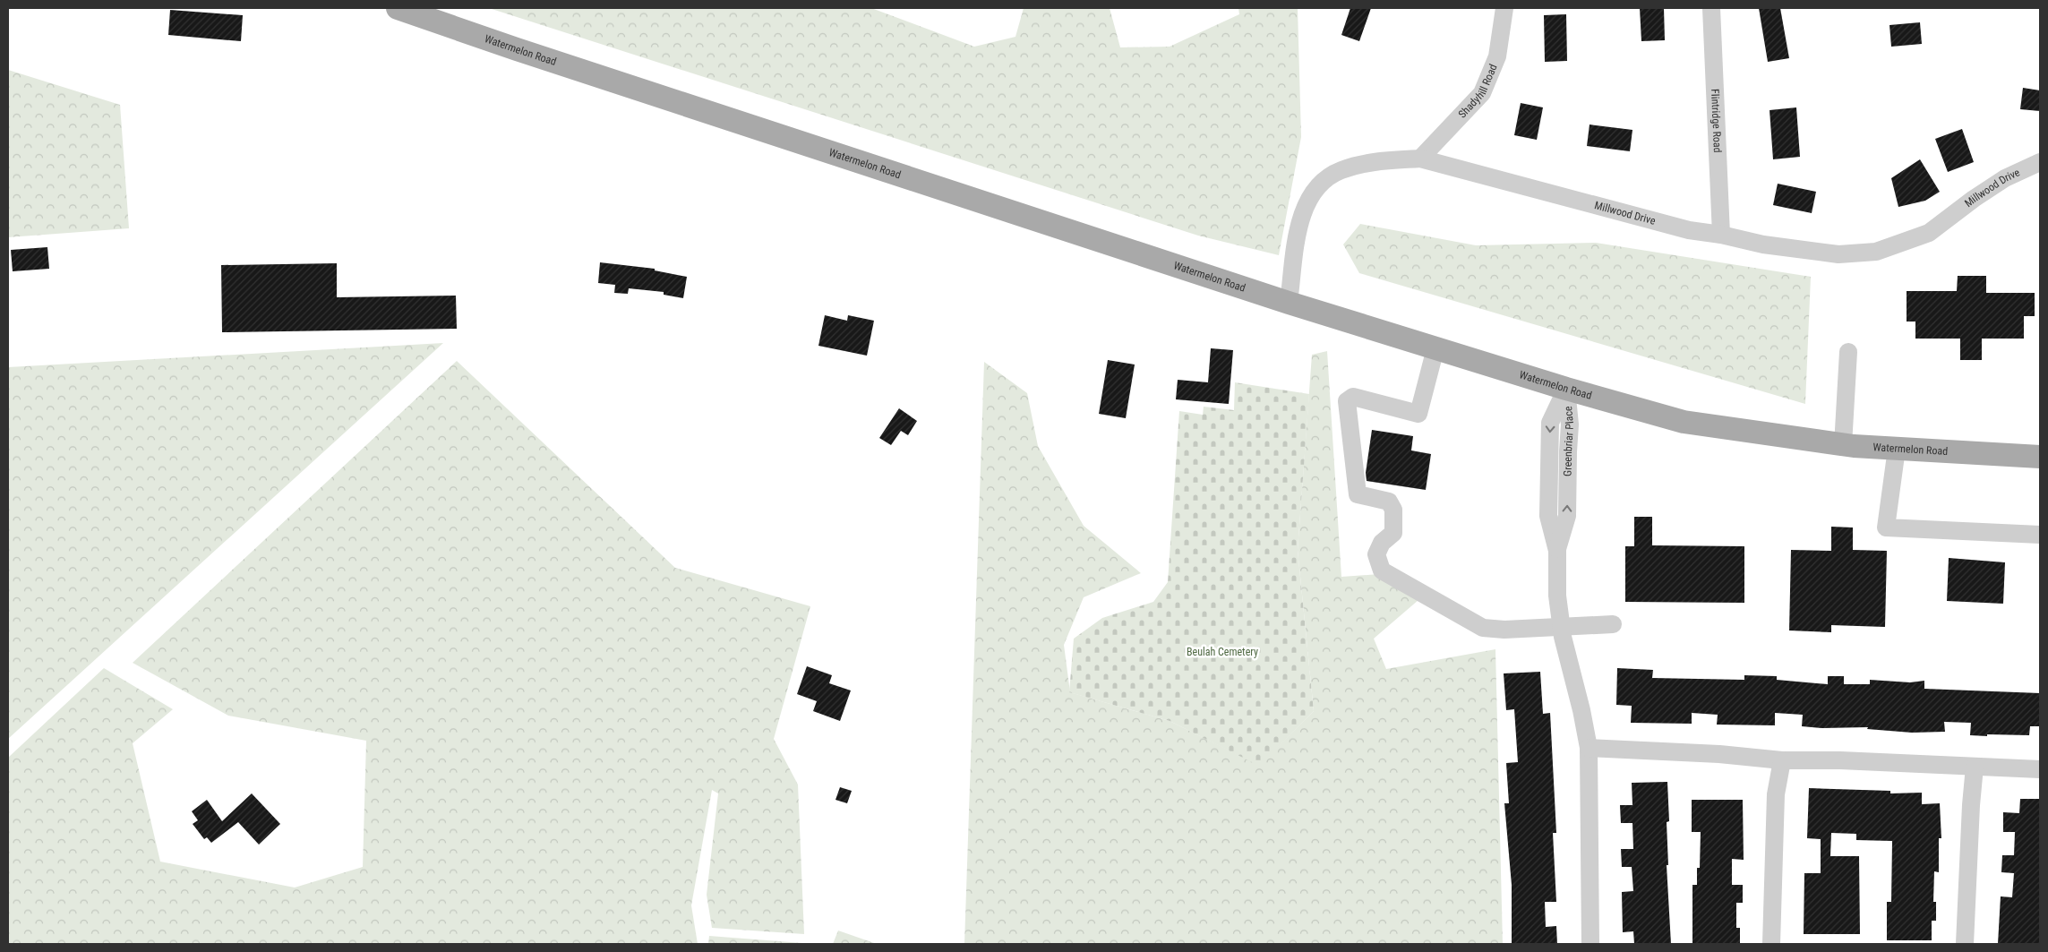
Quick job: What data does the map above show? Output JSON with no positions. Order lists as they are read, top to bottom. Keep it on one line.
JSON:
{"streets":{"main road":["Watermelon Road"],"street":["Shadyhill Road","Flintridge Road","Millwood Drive","Greenbriar Place"]},"crossings":[["Watermelon Road","Millwood Drive"],["Watermelon Road","Greenbriar Place"],["Shadyhill Road","Millwood Drive"],["Flintridge Road","Millwood Drive"]],"parks":["Beulah Cemetery"]}
